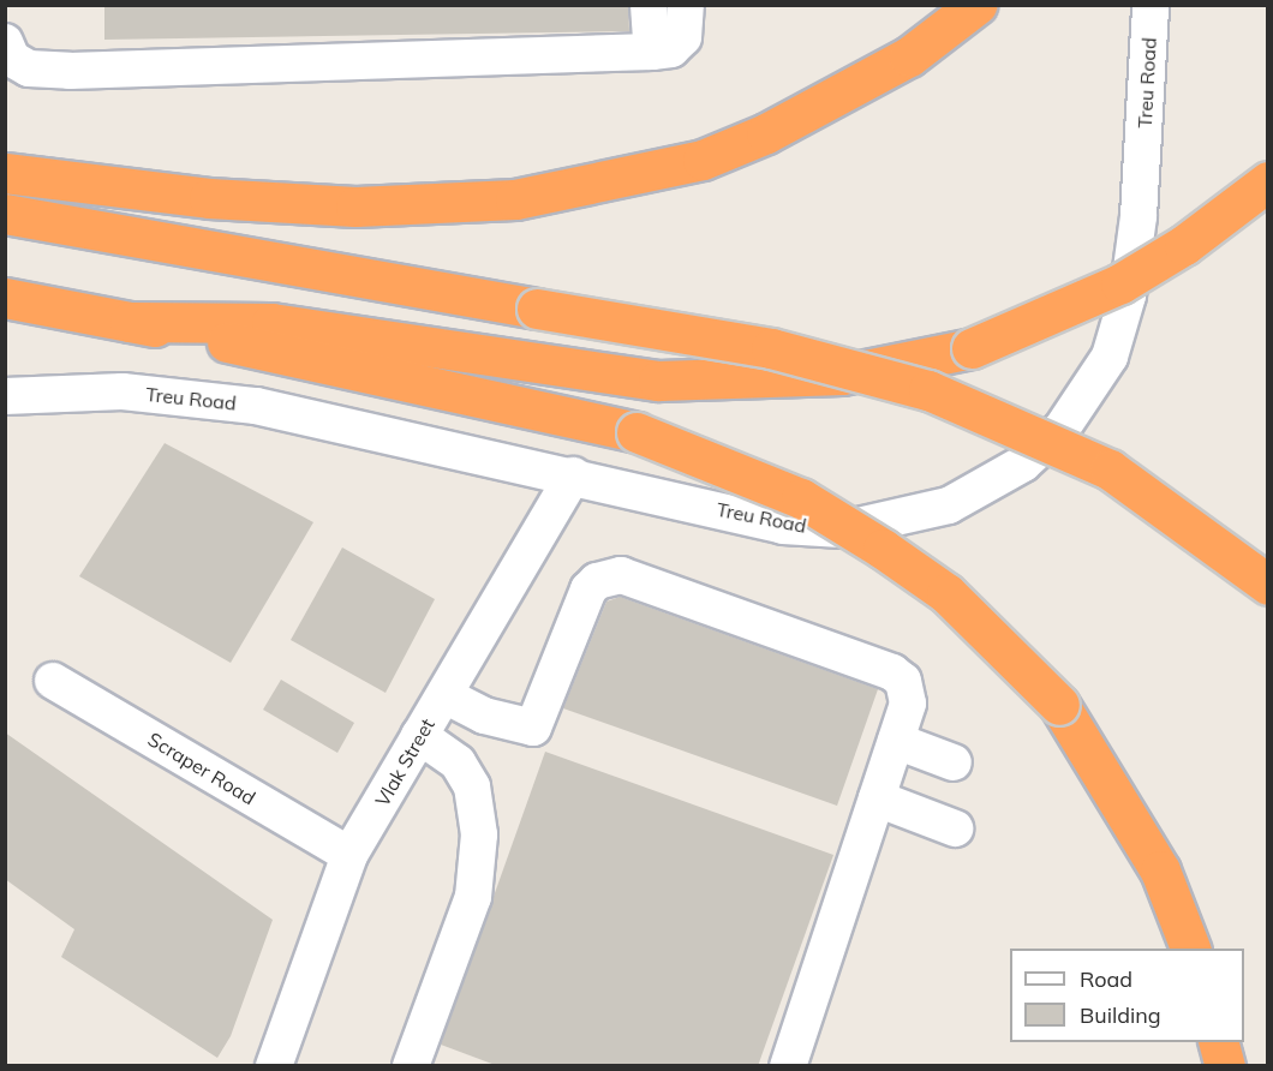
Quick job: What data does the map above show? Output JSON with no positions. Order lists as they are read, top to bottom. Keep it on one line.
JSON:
{"streets":{"street":["Treu Road","Vlak Street","Scraper Road"]},"crossings":[["Treu Road","Vlak Street"],["Vlak Street","Scraper Road"]],"legend":["Road","Building"]}
